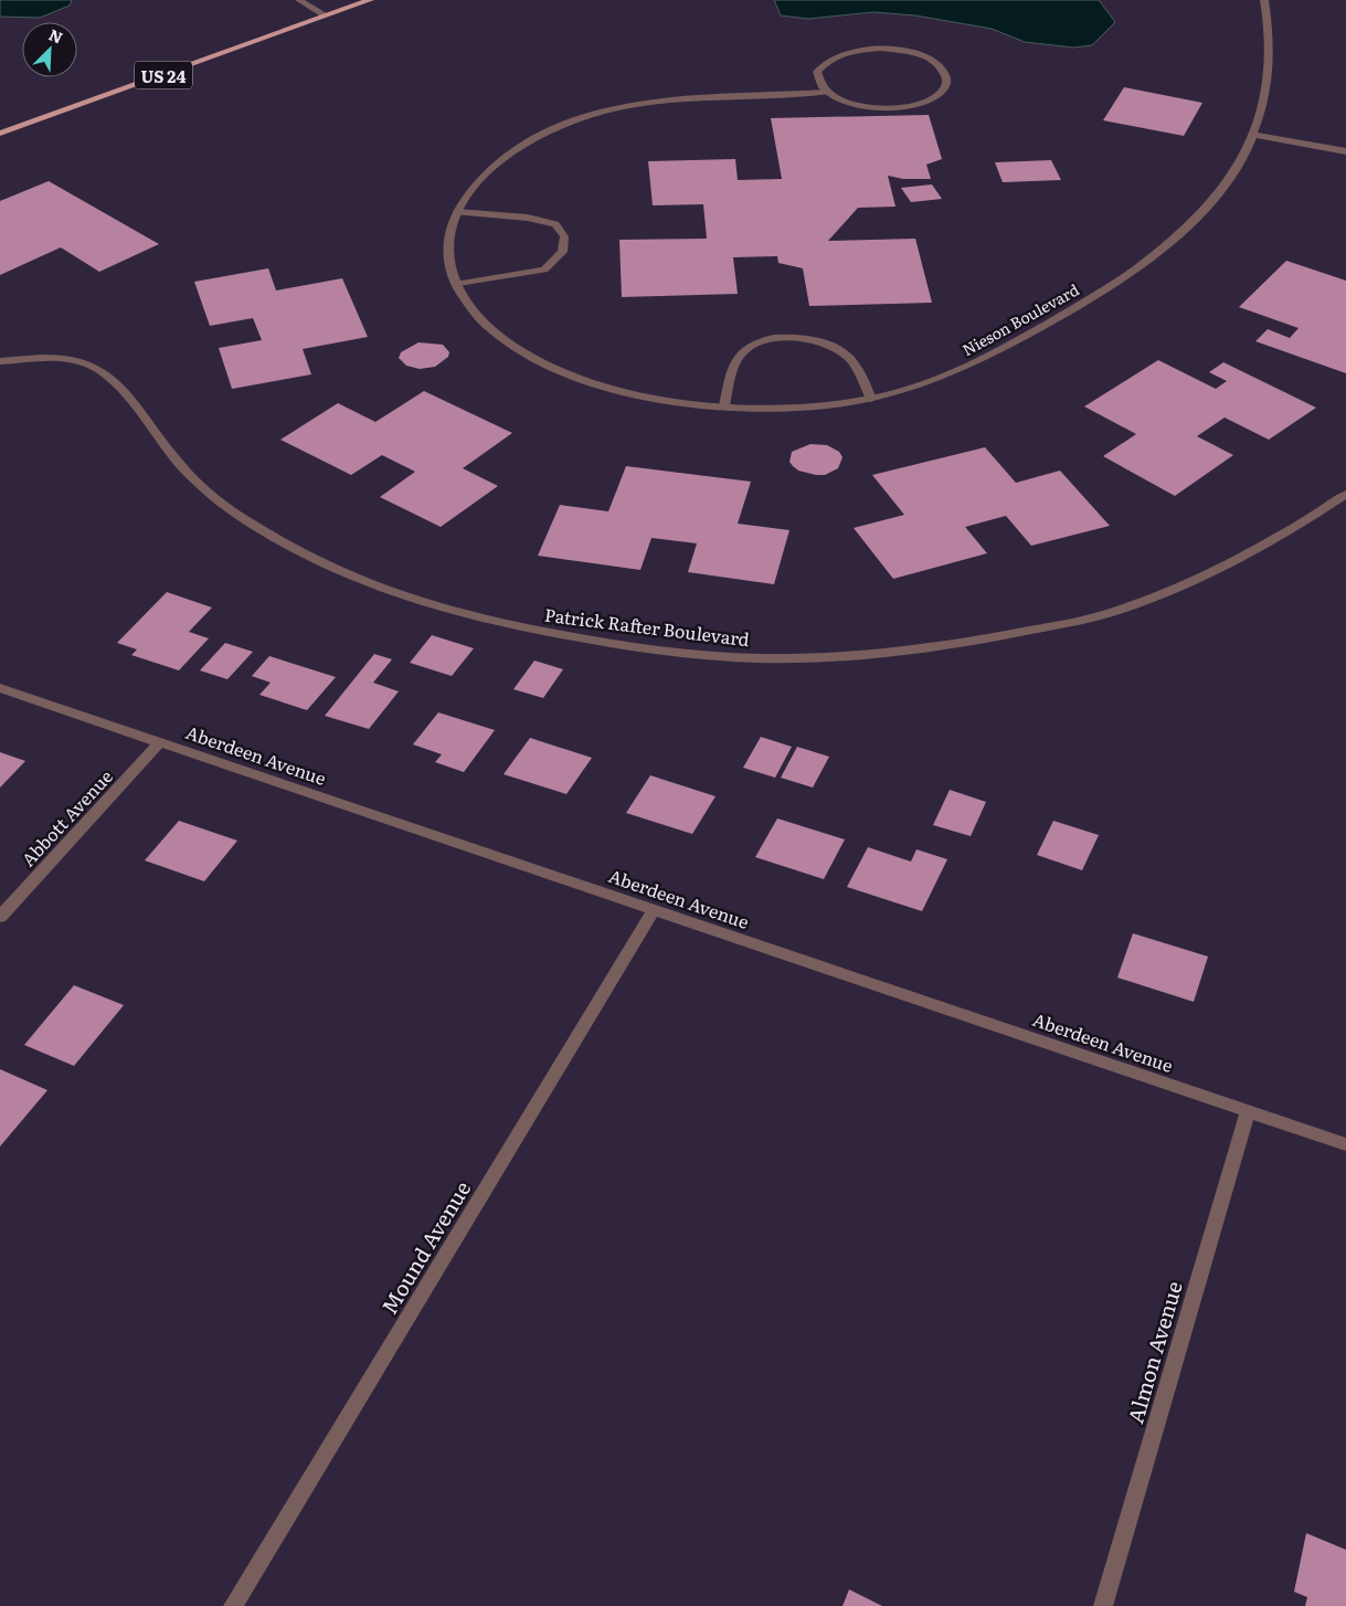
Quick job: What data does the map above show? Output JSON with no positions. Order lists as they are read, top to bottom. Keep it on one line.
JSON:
{"streets":{"main road":["US 24"],"street":["Nieson Boulevard","Patrick Rafter Boulevard","Aberdeen Avenue","Abbott Avenue","Mound Avenue","Almon Avenue"]},"crossings":[["Aberdeen Avenue","Abbott Avenue"],["Aberdeen Avenue","Mound Avenue"],["Aberdeen Avenue","Almon Avenue"]],"north":"top right"}
